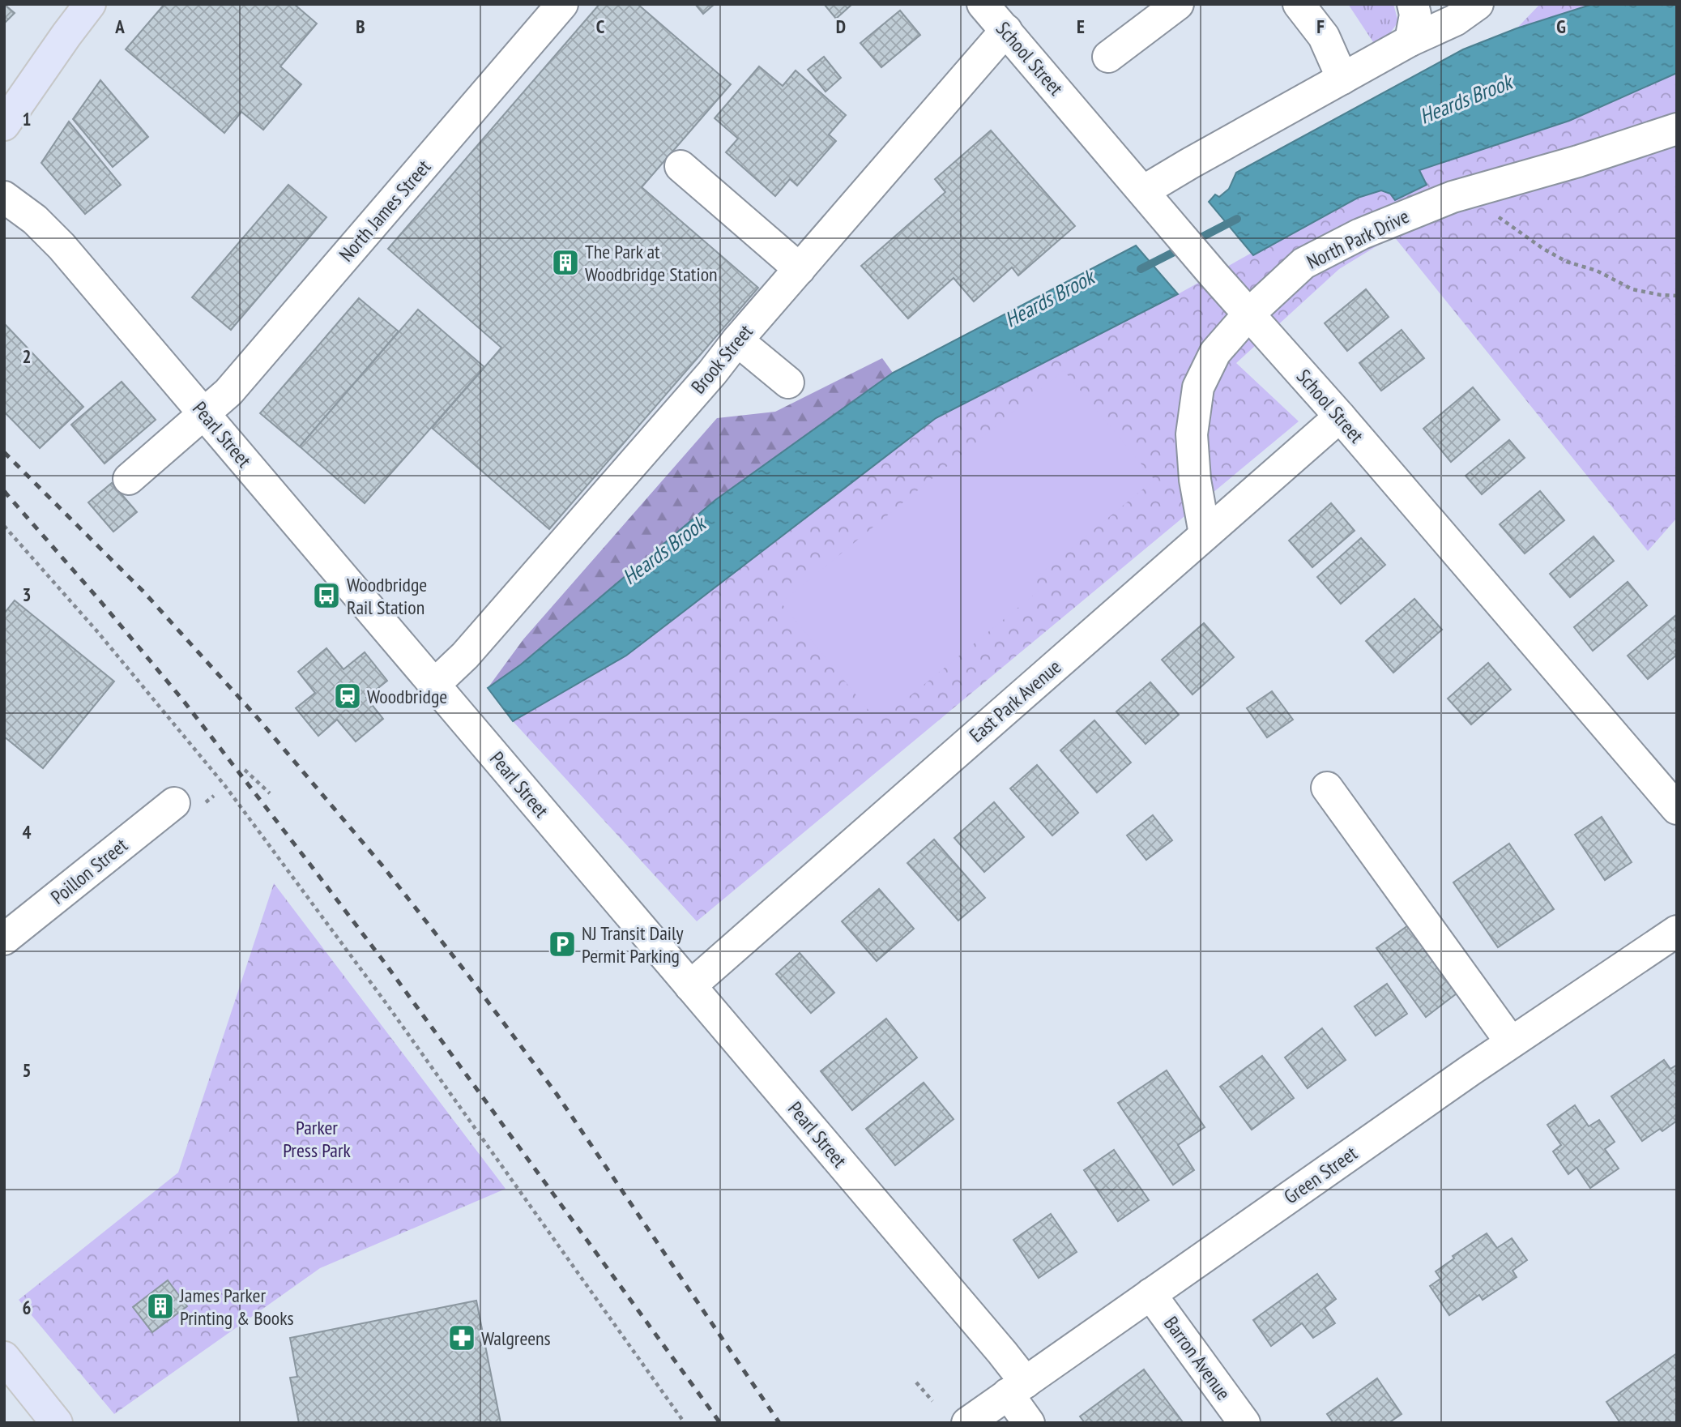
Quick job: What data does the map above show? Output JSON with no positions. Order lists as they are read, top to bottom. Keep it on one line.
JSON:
{"streets":{"street":["School Street","North James Street","North Park Drive","Brook Street","Pearl Street","East Park Avenue","Poillon Street","Green Street","Barron Avenue"]},"crossings":[["School Street","North Park Drive"],["School Street","Brook Street"],["School Street","East Park Avenue"],["North James Street","Pearl Street"],["North Park Drive","East Park Avenue"],["Brook Street","Pearl Street"],["Pearl Street","East Park Avenue"],["Pearl Street","Green Street"],["Green Street","Barron Avenue"]],"water":["Heards Brook"],"parks":["Parker Press Park"],"places":{"building":["The Park at Woodbridge Station","James Parker Printing & Books"],"bus stop":["Woodbridge Rail Station"],"station":["Woodbridge"],"parking":["NJ Transit Daily Permit Parking"],"pharmacy":["Walgreens"]},"grid":{"columns":["A","B","C","D","E","F","G"],"rows":["1","2","3","4","5","6"]}}
